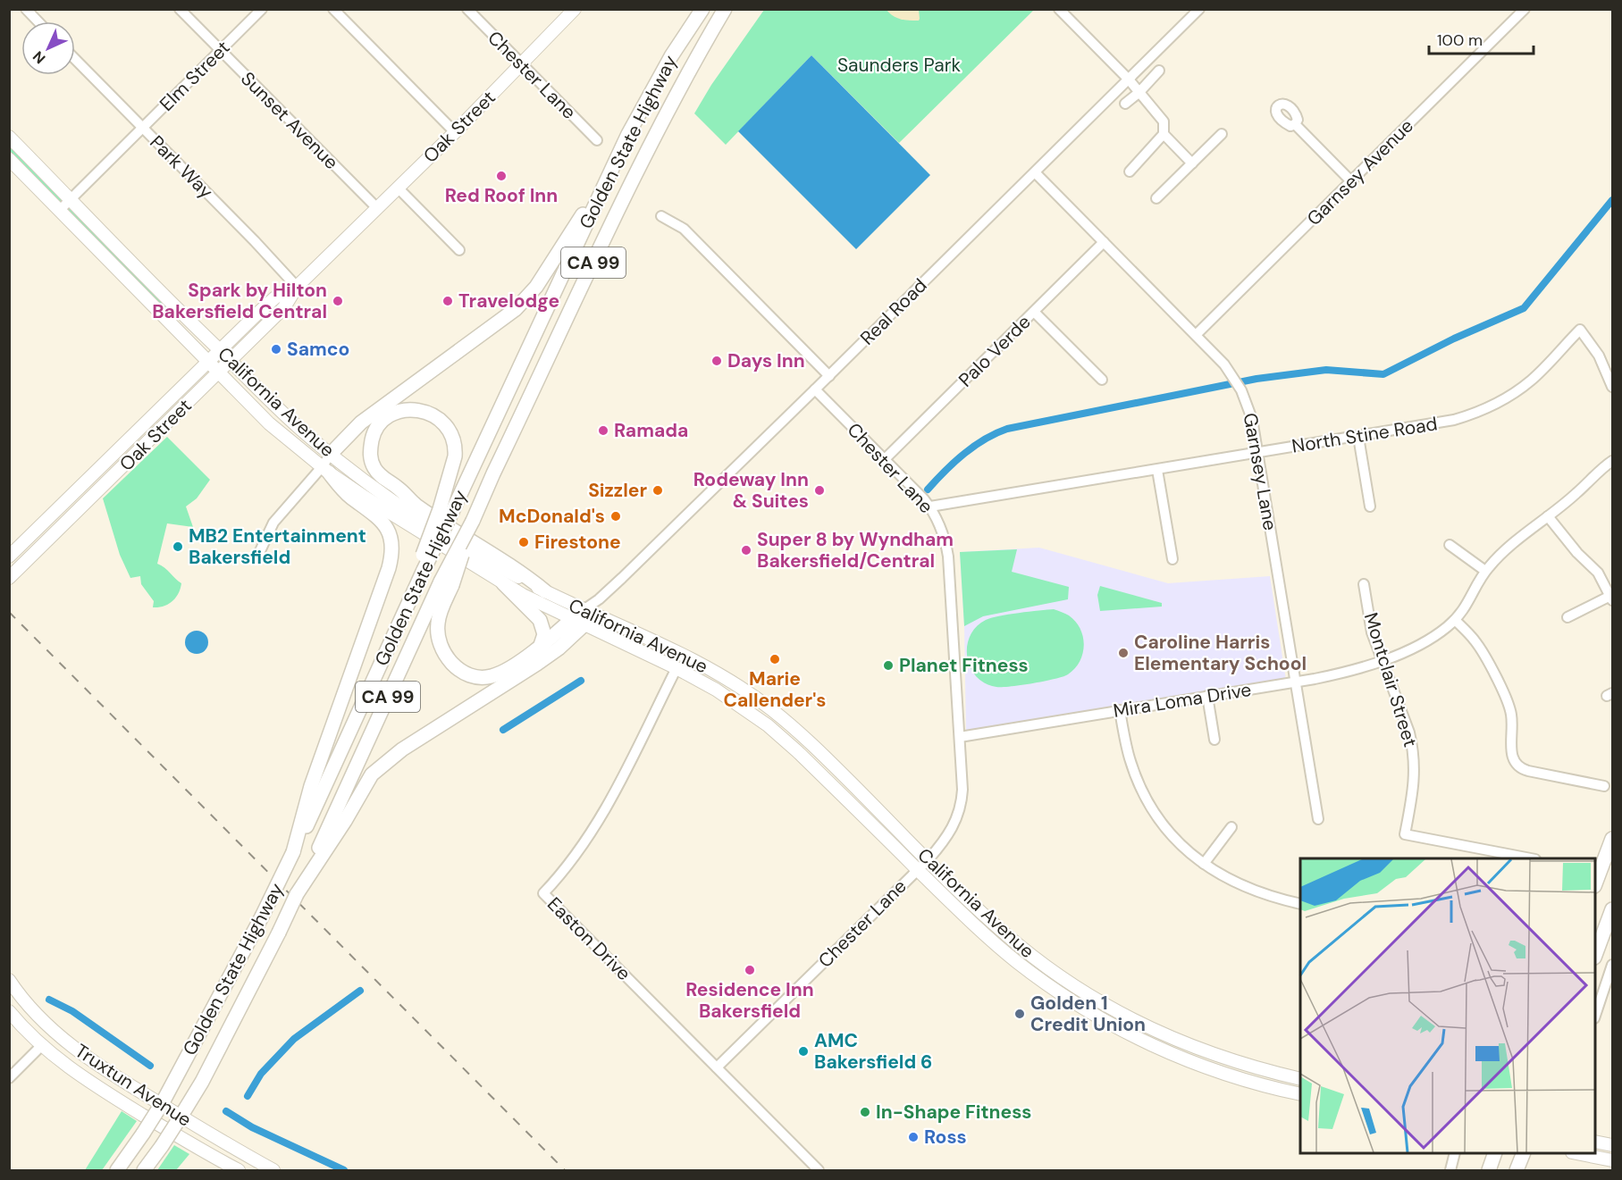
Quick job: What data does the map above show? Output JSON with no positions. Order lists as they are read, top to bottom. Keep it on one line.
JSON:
{"streets":{"highway":["Golden State Highway","CA 99"],"main road":["Oak Street","California Avenue","Truxtun Avenue"],"street":["Chester Lane","Elm Street","Sunset Avenue","Park Way","Garnsey Avenue","Real Road","Palo Verde","North Stine Road","Garnsey Lane","Montclair Street","Mira Loma Drive","Easton Drive"]},"crossings":[["Chester Lane","Oak Street"],["Chester Lane","Real Road"],["Chester Lane","Palo Verde"],["Chester Lane","California Avenue"],["Chester Lane","North Stine Road"],["Chester Lane","Mira Loma Drive"],["Chester Lane","Easton Drive"],["Elm Street","Sunset Avenue"],["Elm Street","Park Way"],["Elm Street","California Avenue"],["Sunset Avenue","Oak Street"],["Oak Street","Park Way"],["Oak Street","California Avenue"],["Garnsey Avenue","Garnsey Lane"],["Real Road","California Avenue"],["Real Road","Garnsey Lane"],["Palo Verde","Garnsey Lane"],["California Avenue","Easton Drive"],["North Stine Road","Garnsey Lane"],["Garnsey Lane","Mira Loma Drive"],["Montclair Street","Mira Loma Drive"]],"parks":["Saunders Park"],"places":["Red Roof Inn","Spark by Hilton Bakersfield Central","Travelodge","Samco","Days Inn","Ramada","Sizzler","Rodeway Inn & Suites","McDonald's","Firestone","MB2 Entertainment Bakersfield","Super 8 by Wyndham Bakersfield/Central","Caroline Harris Elementary School","Marie Callender's","Planet Fitness","Residence Inn Bakersfield","Golden 1 Credit Union","AMC Bakersfield 6","In-Shape Fitness","Ross"],"scale_bar":"100 m","north":"bottom left"}
